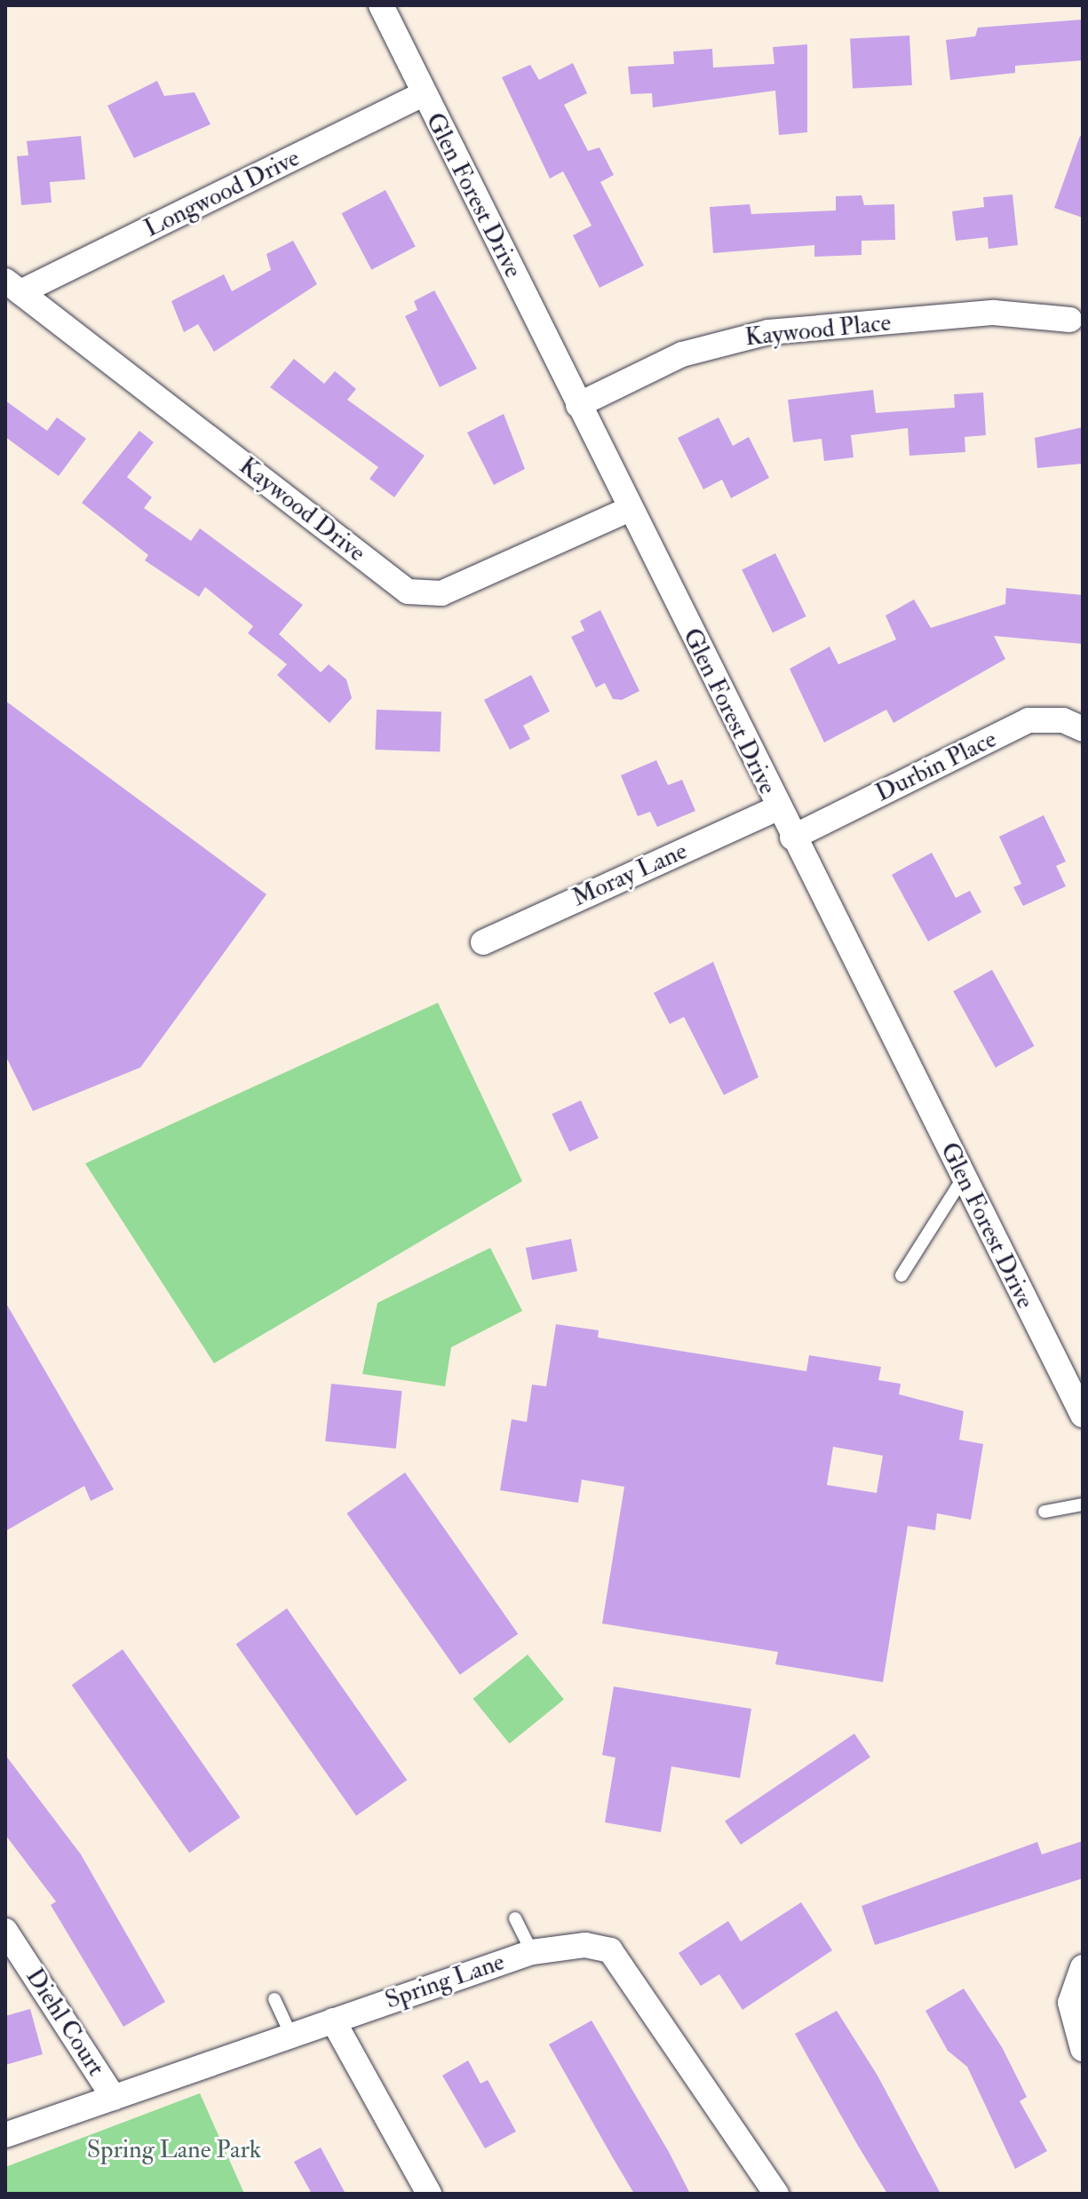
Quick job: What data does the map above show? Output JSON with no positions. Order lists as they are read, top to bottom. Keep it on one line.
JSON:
{"streets":{"street":["Longwood Drive","Glen Forest Drive","Kaywood Place","Kaywood Drive","Durbin Place","Moray Lane","Spring Lane","Diehl Court"]},"crossings":[["Longwood Drive","Glen Forest Drive"],["Longwood Drive","Kaywood Drive"],["Glen Forest Drive","Kaywood Place"],["Glen Forest Drive","Kaywood Drive"],["Glen Forest Drive","Durbin Place"],["Glen Forest Drive","Moray Lane"],["Spring Lane","Diehl Court"]],"parks":["Spring Lane Park"]}
